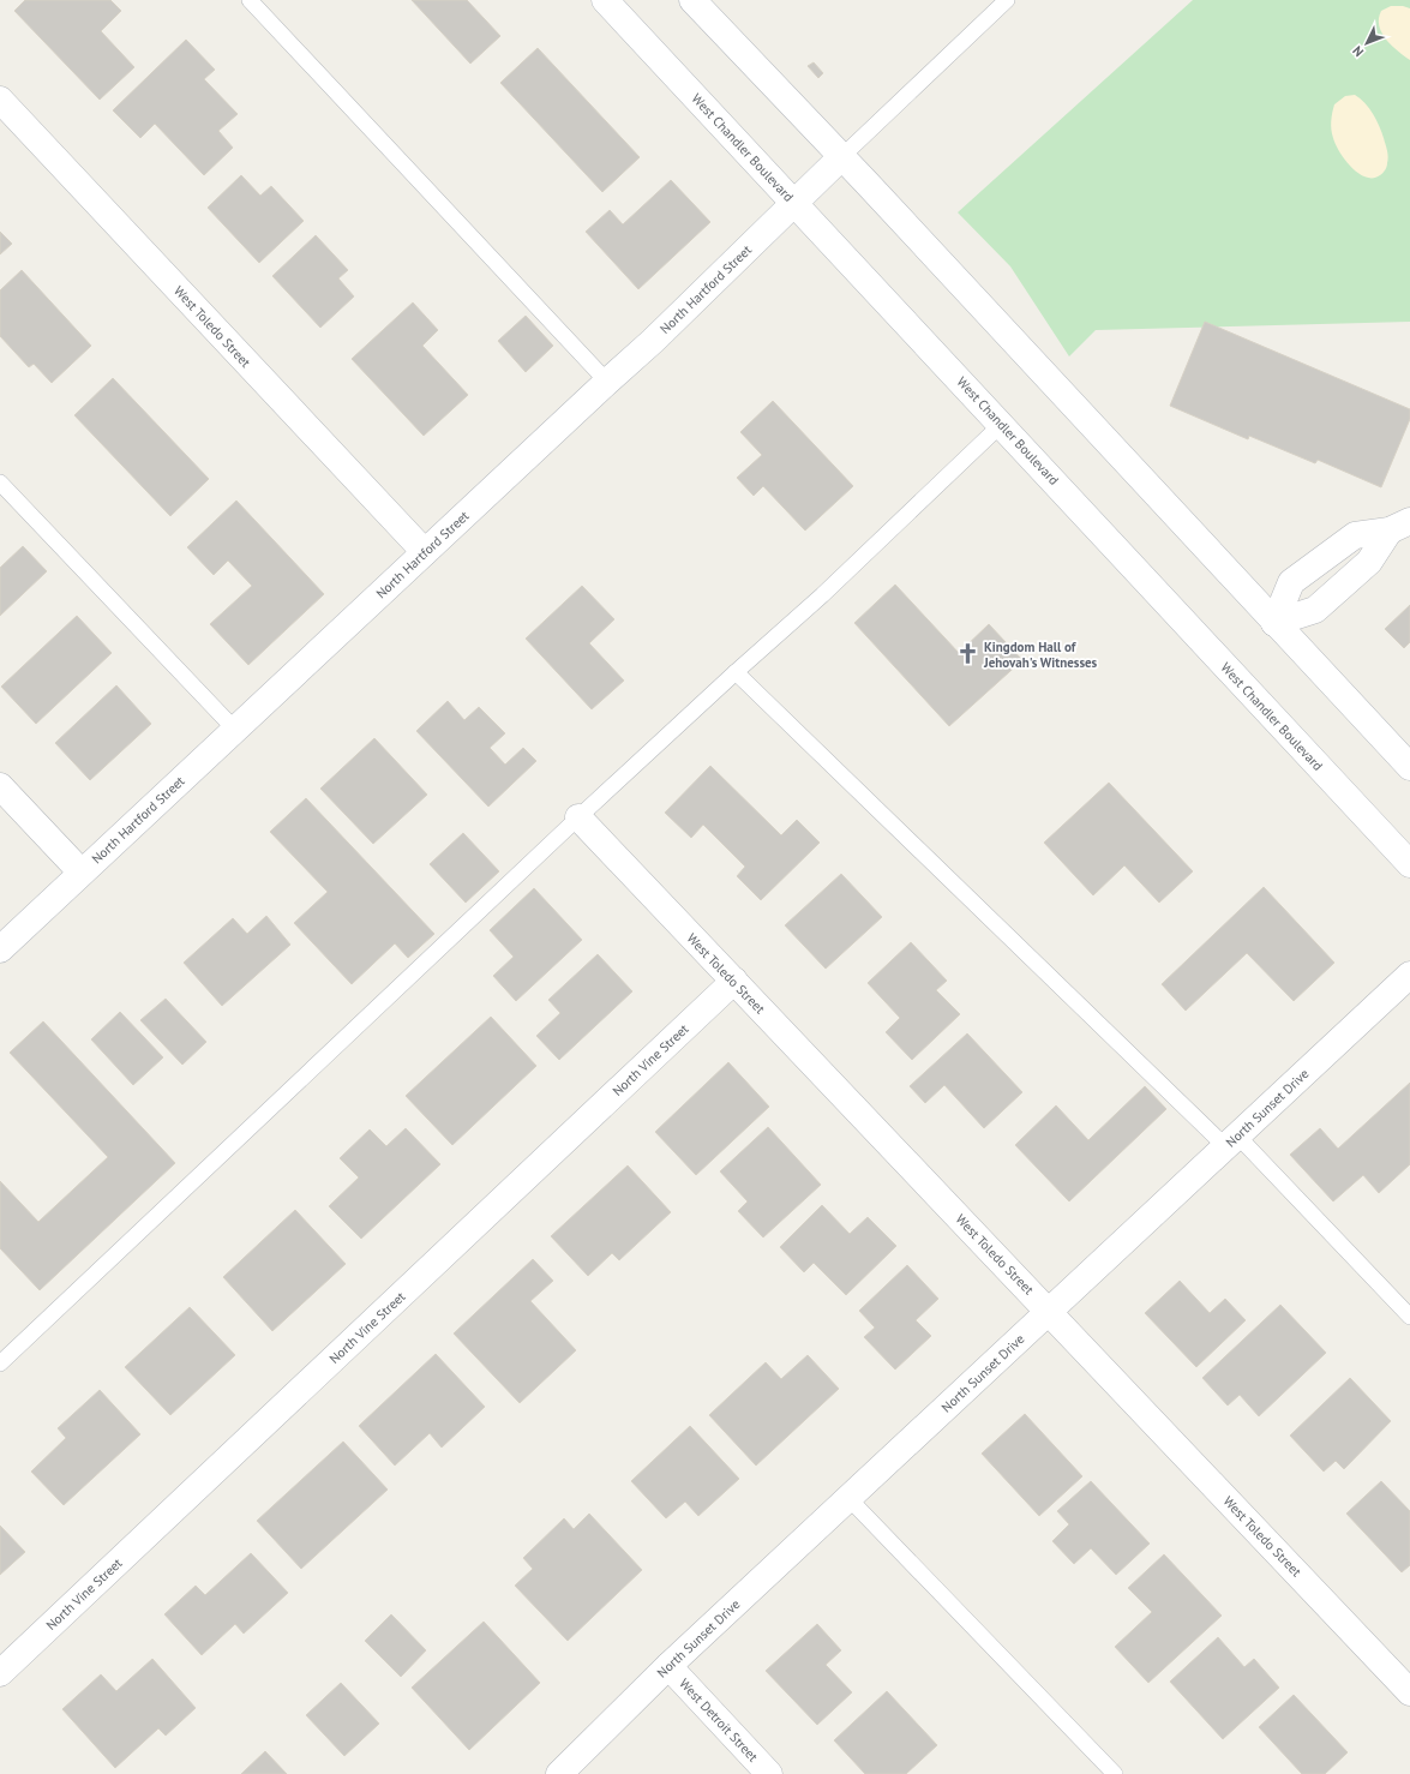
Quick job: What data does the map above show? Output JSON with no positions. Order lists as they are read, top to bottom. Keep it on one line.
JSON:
{"streets":{"street":["West Chandler Boulevard","North Hartford Street","West Toledo Street","North Vine Street","North Sunset Drive","West Detroit Street"]},"crossings":[["West Chandler Boulevard","North Hartford Street"],["North Hartford Street","West Toledo Street"],["West Toledo Street","North Vine Street"],["West Toledo Street","North Sunset Drive"],["North Sunset Drive","West Detroit Street"]],"places":{"church":["Kingdom Hall of Jehovah's Witnesses"]},"north":"bottom left"}
